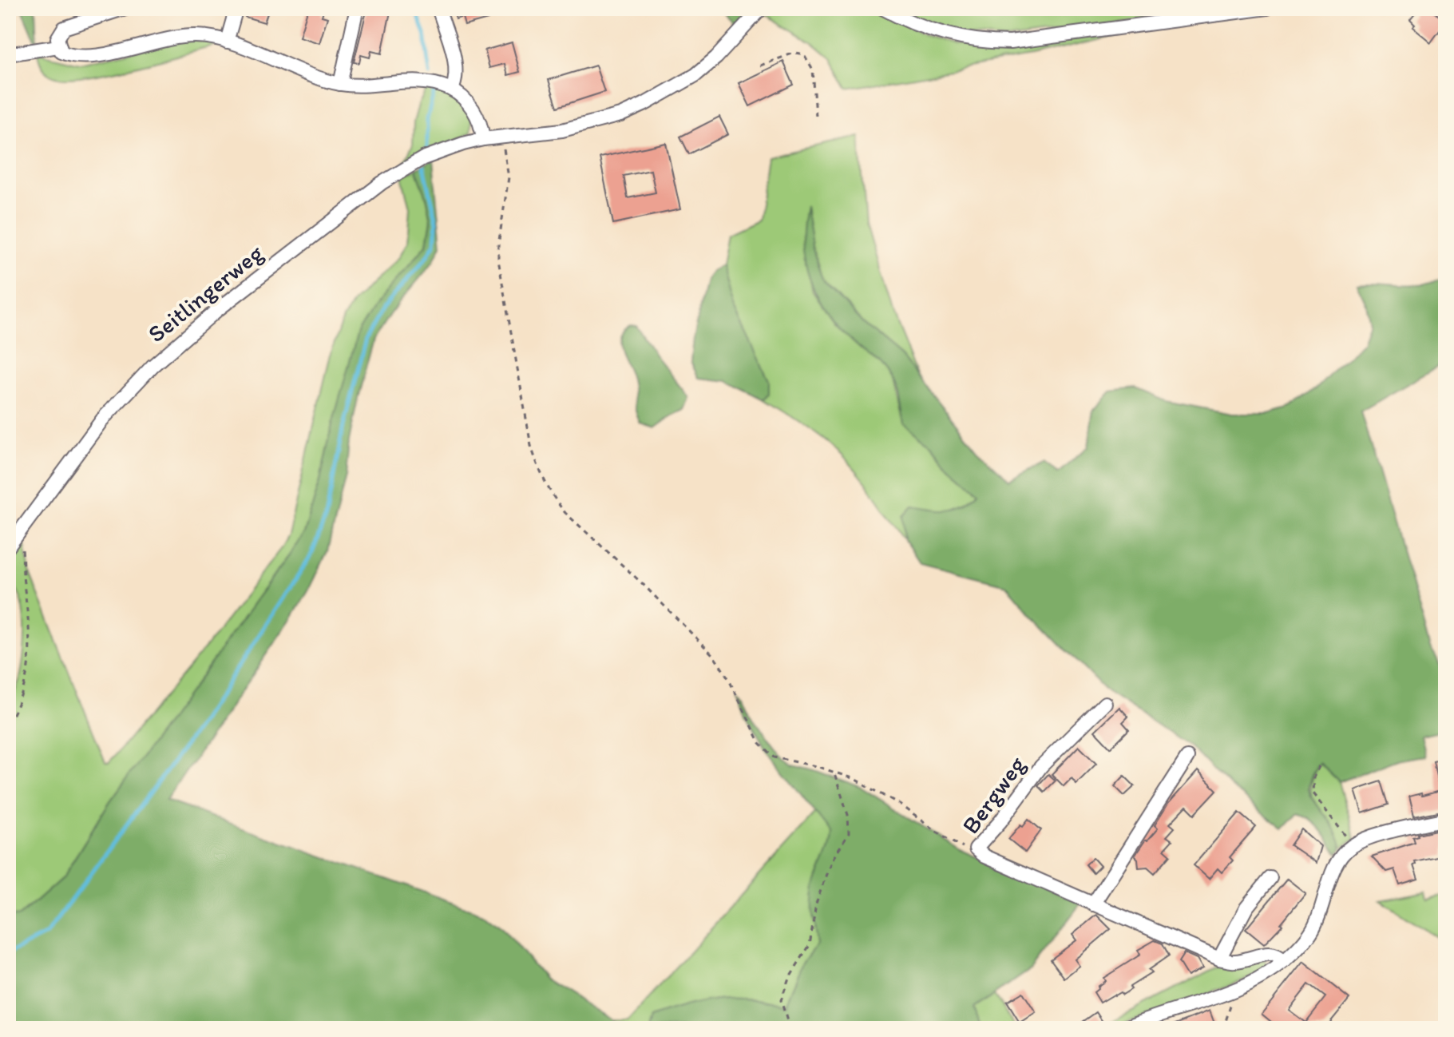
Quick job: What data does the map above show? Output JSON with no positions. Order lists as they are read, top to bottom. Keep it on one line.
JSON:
{"streets":{"street":["Seitlingerweg","Bergweg"]}}
